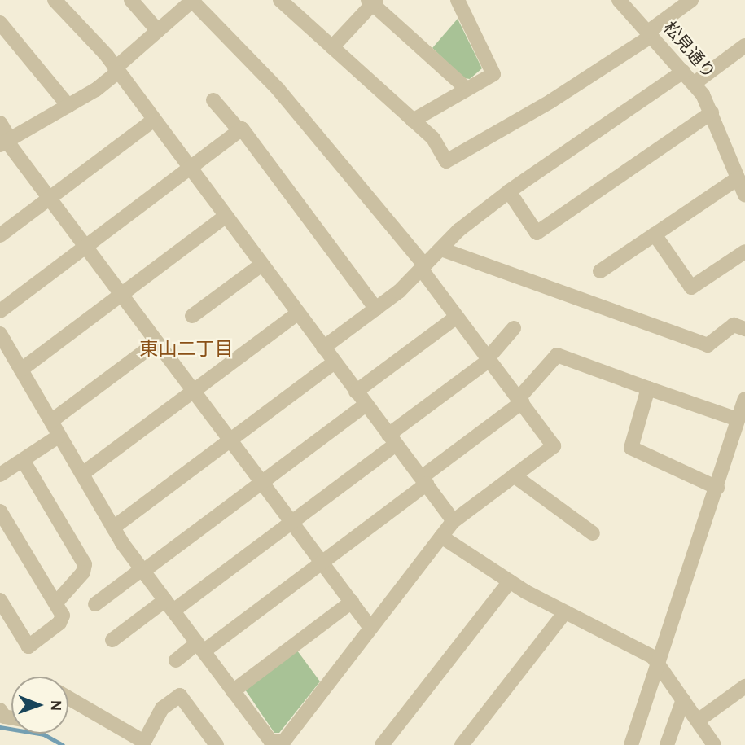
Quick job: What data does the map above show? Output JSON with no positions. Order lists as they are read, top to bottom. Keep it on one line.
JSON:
{"streets":{"street":["松見通り"]},"districts":["東山二丁目"],"north":"right"}
